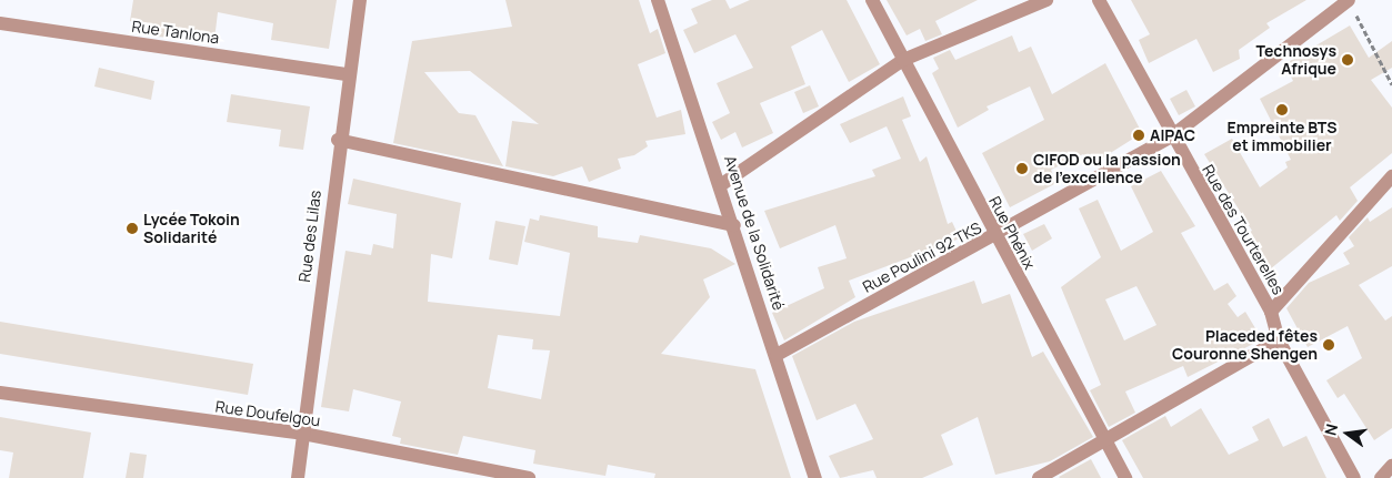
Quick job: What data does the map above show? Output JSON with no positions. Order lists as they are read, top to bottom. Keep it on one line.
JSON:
{"streets":{"street":["Rue Tanlona","Rue des Tourterelles","Avenue de la Solidarité","Rue Phénix","Rue des Lilas","Rue Poulini 92 TKS","Rue Doufelgou"]},"crossings":[["Rue Tanlona","Rue des Lilas"],["Rue des Tourterelles","Rue Poulini 92 TKS"],["Avenue de la Solidarité","Rue Poulini 92 TKS"],["Rue Phénix","Rue Poulini 92 TKS"],["Rue des Lilas","Rue Doufelgou"]],"places":["Technosys Afrique","Empreinte BTS et immobilier","AIPAC","CIFOD ou la passion de l'excellence","Lycée Tokoin Solidarité","Placeded fêtes Couronne Shengen"],"north":"left"}
